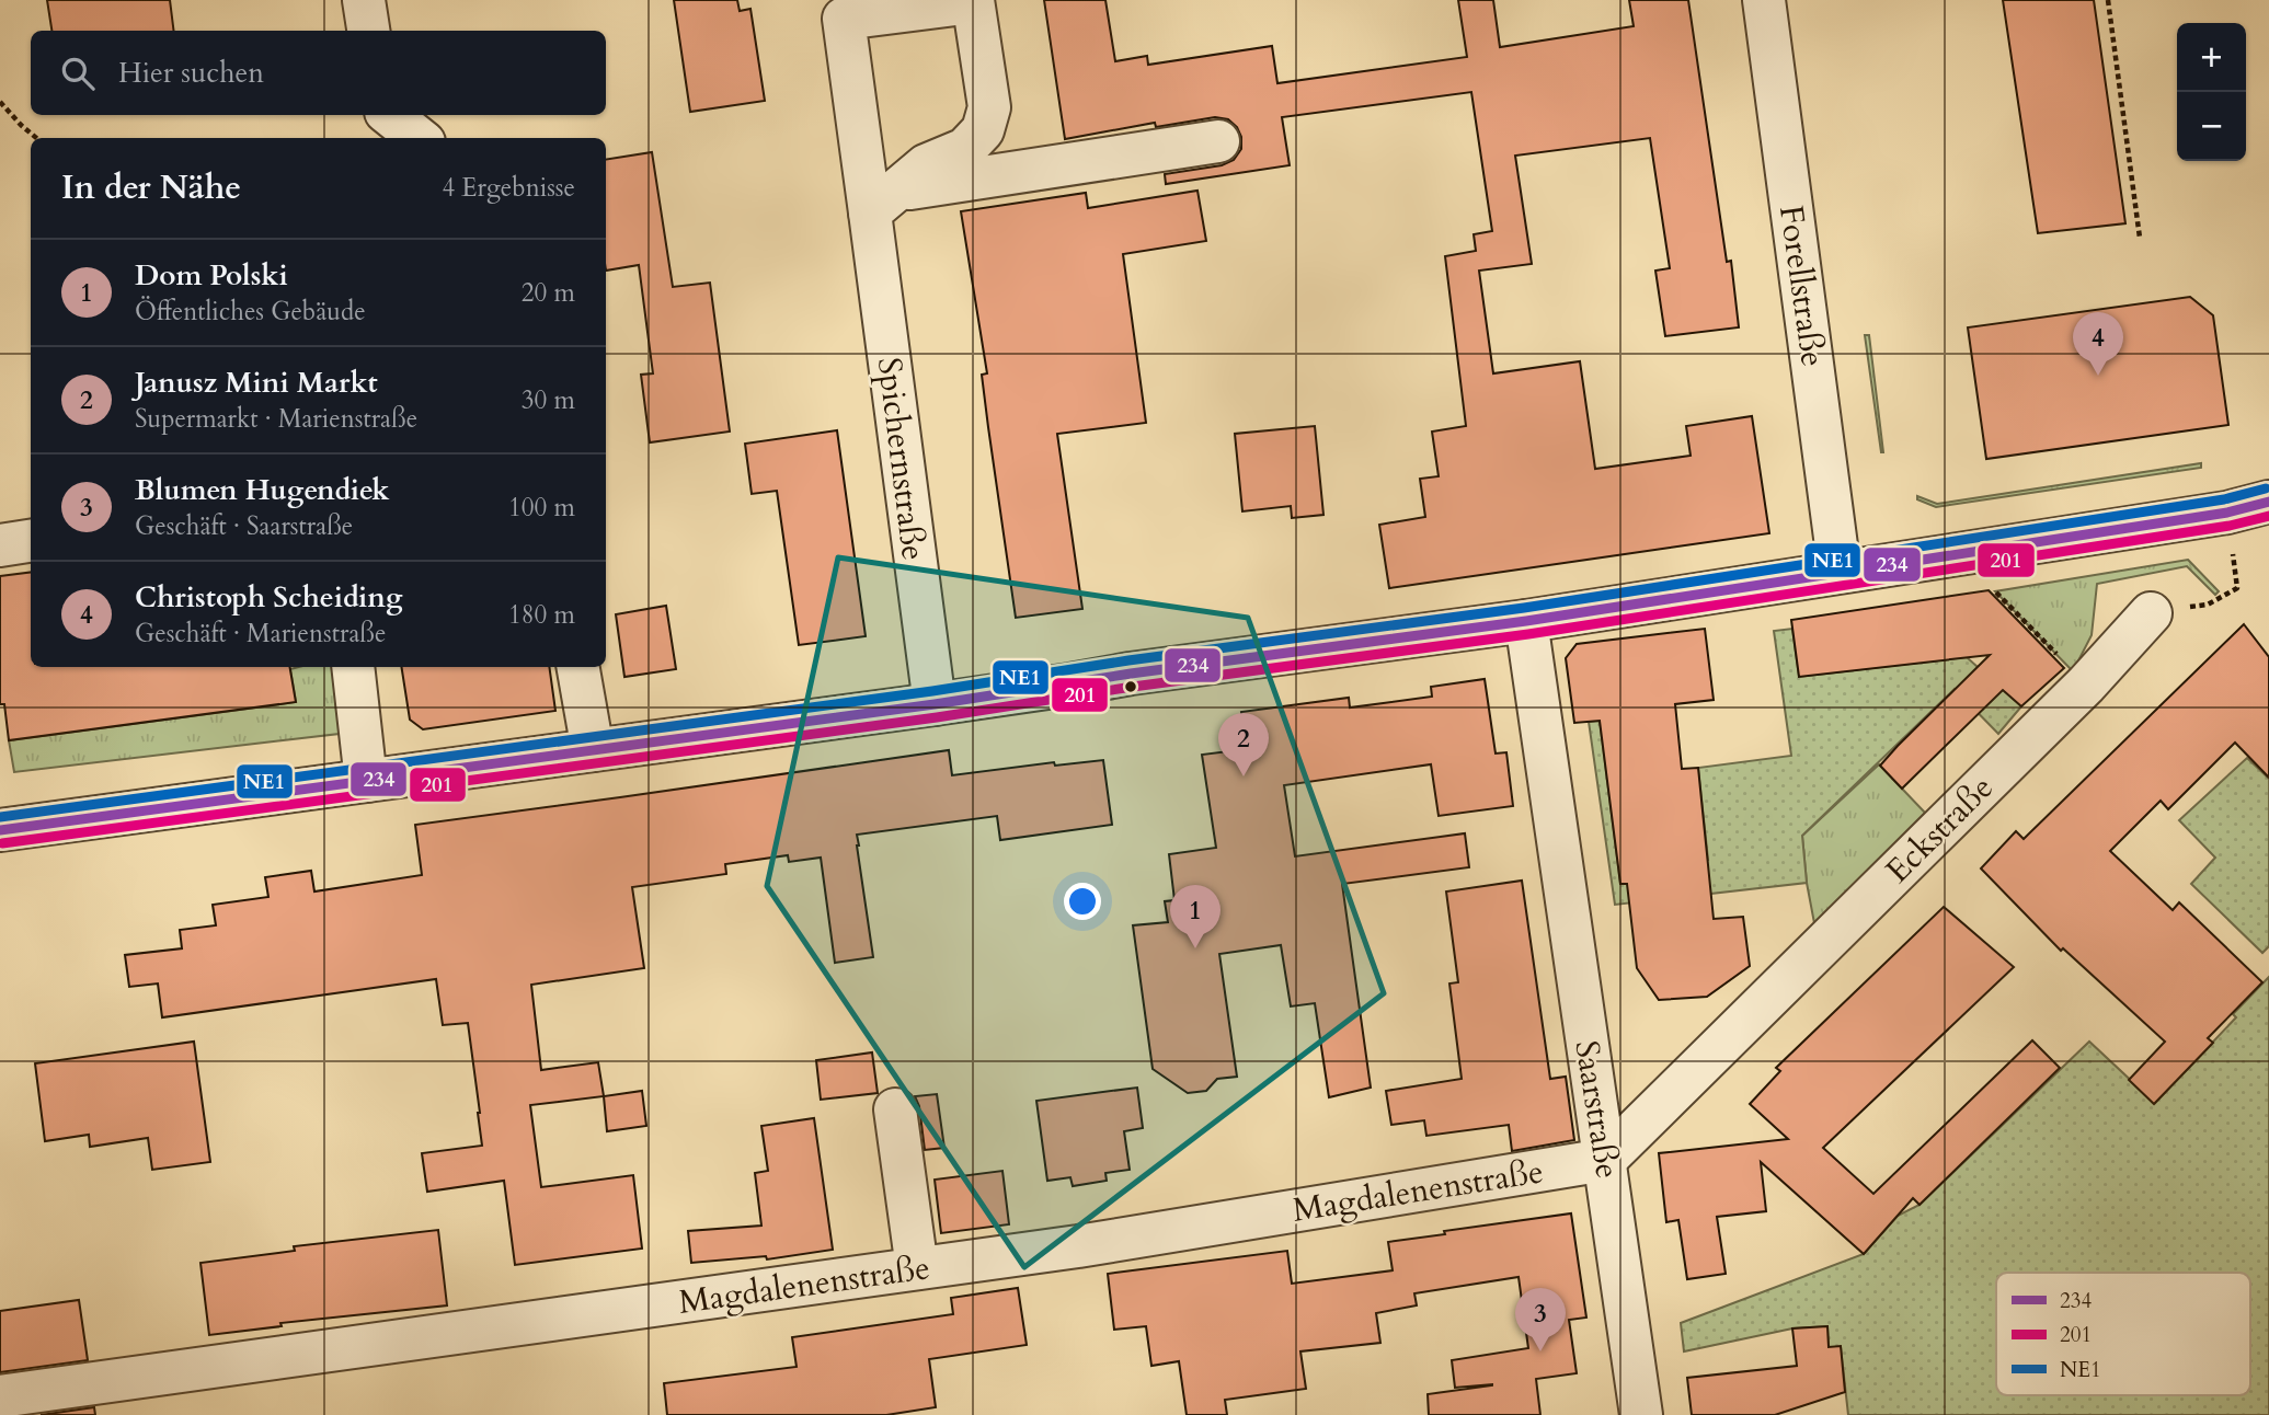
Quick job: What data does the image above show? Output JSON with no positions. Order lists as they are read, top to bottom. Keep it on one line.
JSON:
{"streets":{"street":["Forellstraße","Spichernstraße","Eckstraße","Saarstraße","Magdalenenstraße"]},"crossings":[["Eckstraße","Saarstraße"],["Eckstraße","Magdalenenstraße"],["Saarstraße","Magdalenenstraße"]],"lines":["transit line NE1","transit line 234","transit line 201"],"legend":["234","201","NE1"],"page":{"map_buttons":["+","−"],"search":"Hier suchen","heading":["In der Nähe","4 Ergebnisse"],"list":[{"mark":"1","name":"Dom Polski","note":"Öffentliches Gebäude","value":"20 m"},{"mark":"2","name":"Janusz Mini Markt","note":"Supermarkt · Marienstraße","value":"30 m"},{"mark":"3","name":"Blumen Hugendiek","note":"Geschäft · Saarstraße","value":"100 m"},{"mark":"4","name":"Christoph Scheiding","note":"Geschäft · Marienstraße","value":"180 m"}],"pins":["4","2","1","3"]}}
